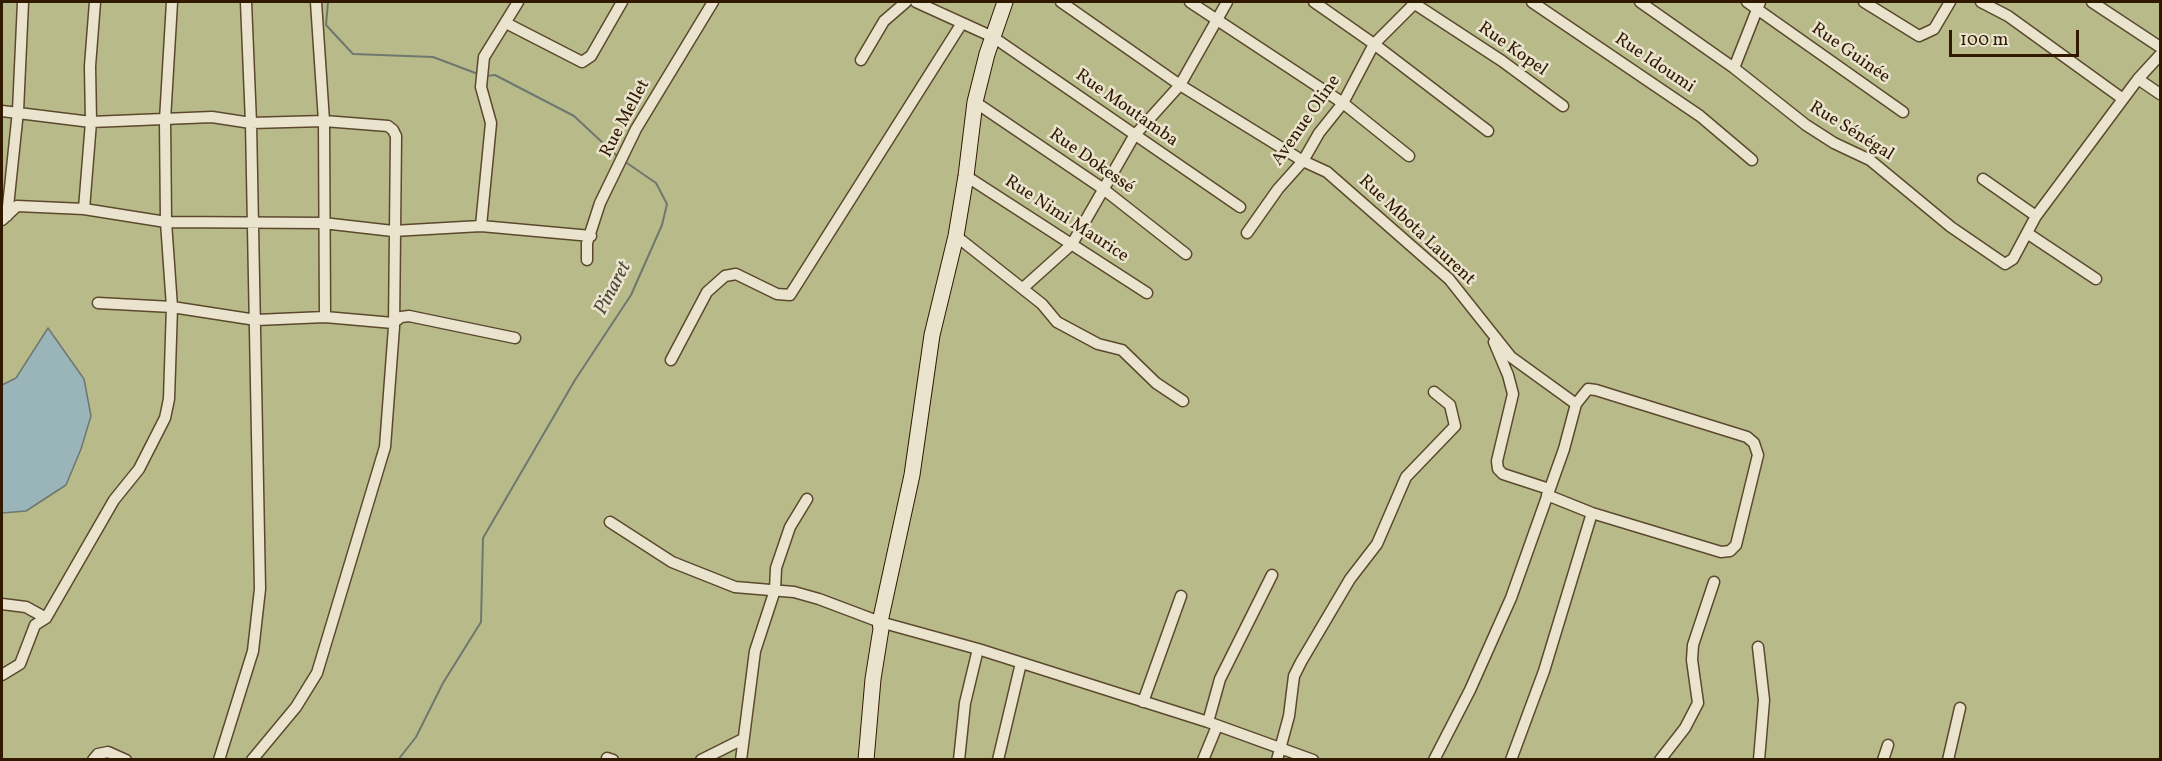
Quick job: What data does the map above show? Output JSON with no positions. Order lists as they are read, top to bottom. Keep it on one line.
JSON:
{"streets":{"street":["Rue Kopel","Rue Guinée","Rue Idoumi","Rue Moutamba","Rue Mellet","Avenue Oline","Rue Sénégal","Rue Dokessé","Rue Nimi Maurice","Rue Mbota Laurent"]},"crossings":[["Rue Kopel","Avenue Oline"],["Avenue Oline","Rue Mbota Laurent"]],"water":["Pinaret"],"scale_bar":"100 m"}
